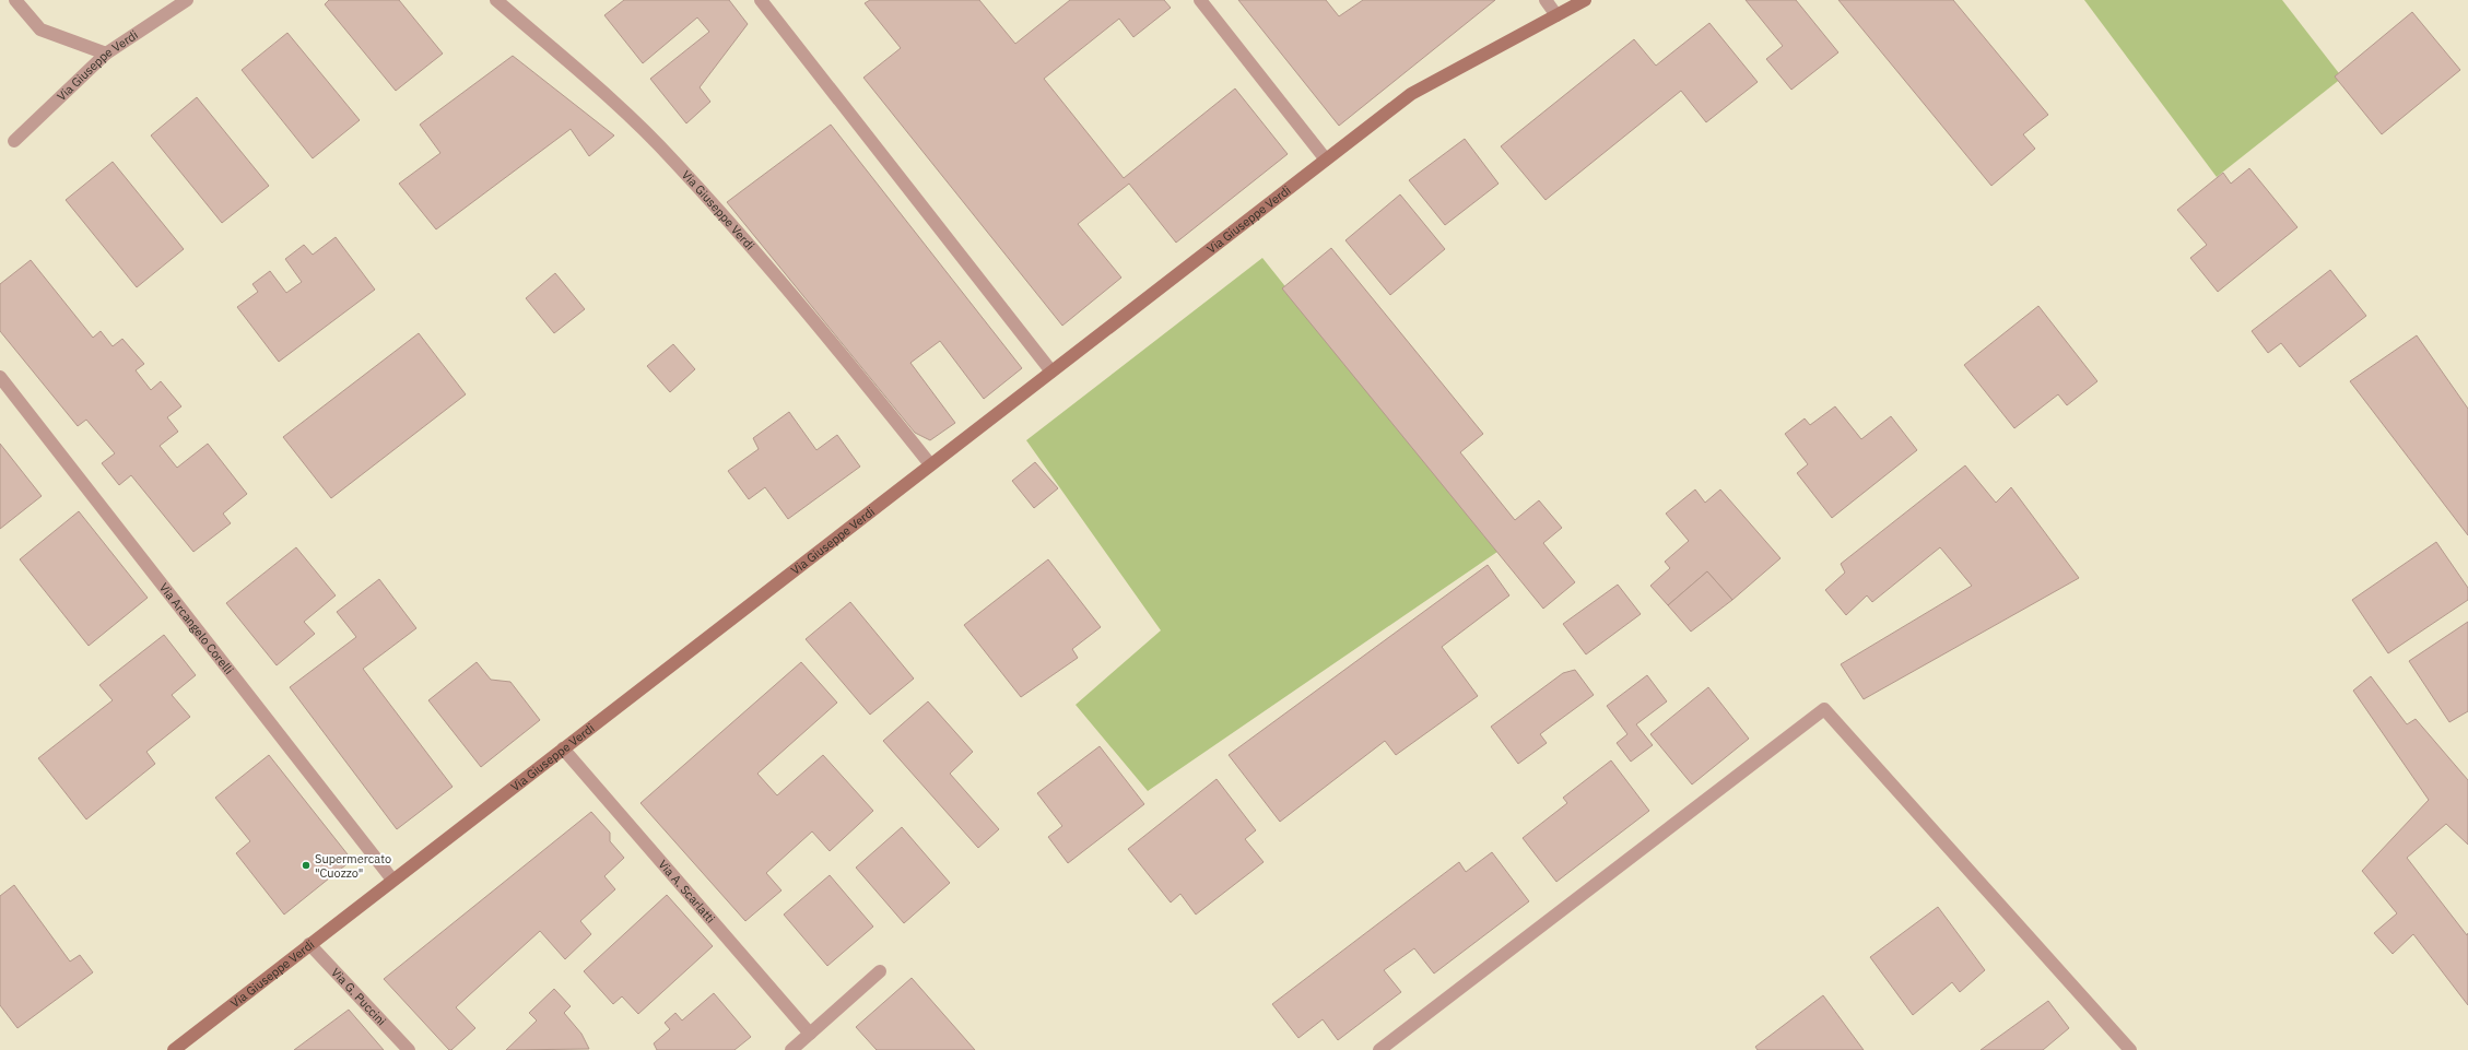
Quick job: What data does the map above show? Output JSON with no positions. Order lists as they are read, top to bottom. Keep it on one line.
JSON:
{"streets":{"street":["Via Giuseppe Verdi","Via Arcangelo Corelli","Via A. Scarlatti","Via G. Puccini"]},"crossings":[["Via Giuseppe Verdi","Via Arcangelo Corelli"],["Via Giuseppe Verdi","Via A. Scarlatti"],["Via Giuseppe Verdi","Via G. Puccini"]],"places":["Supermercato \"Cuozzo\""]}
